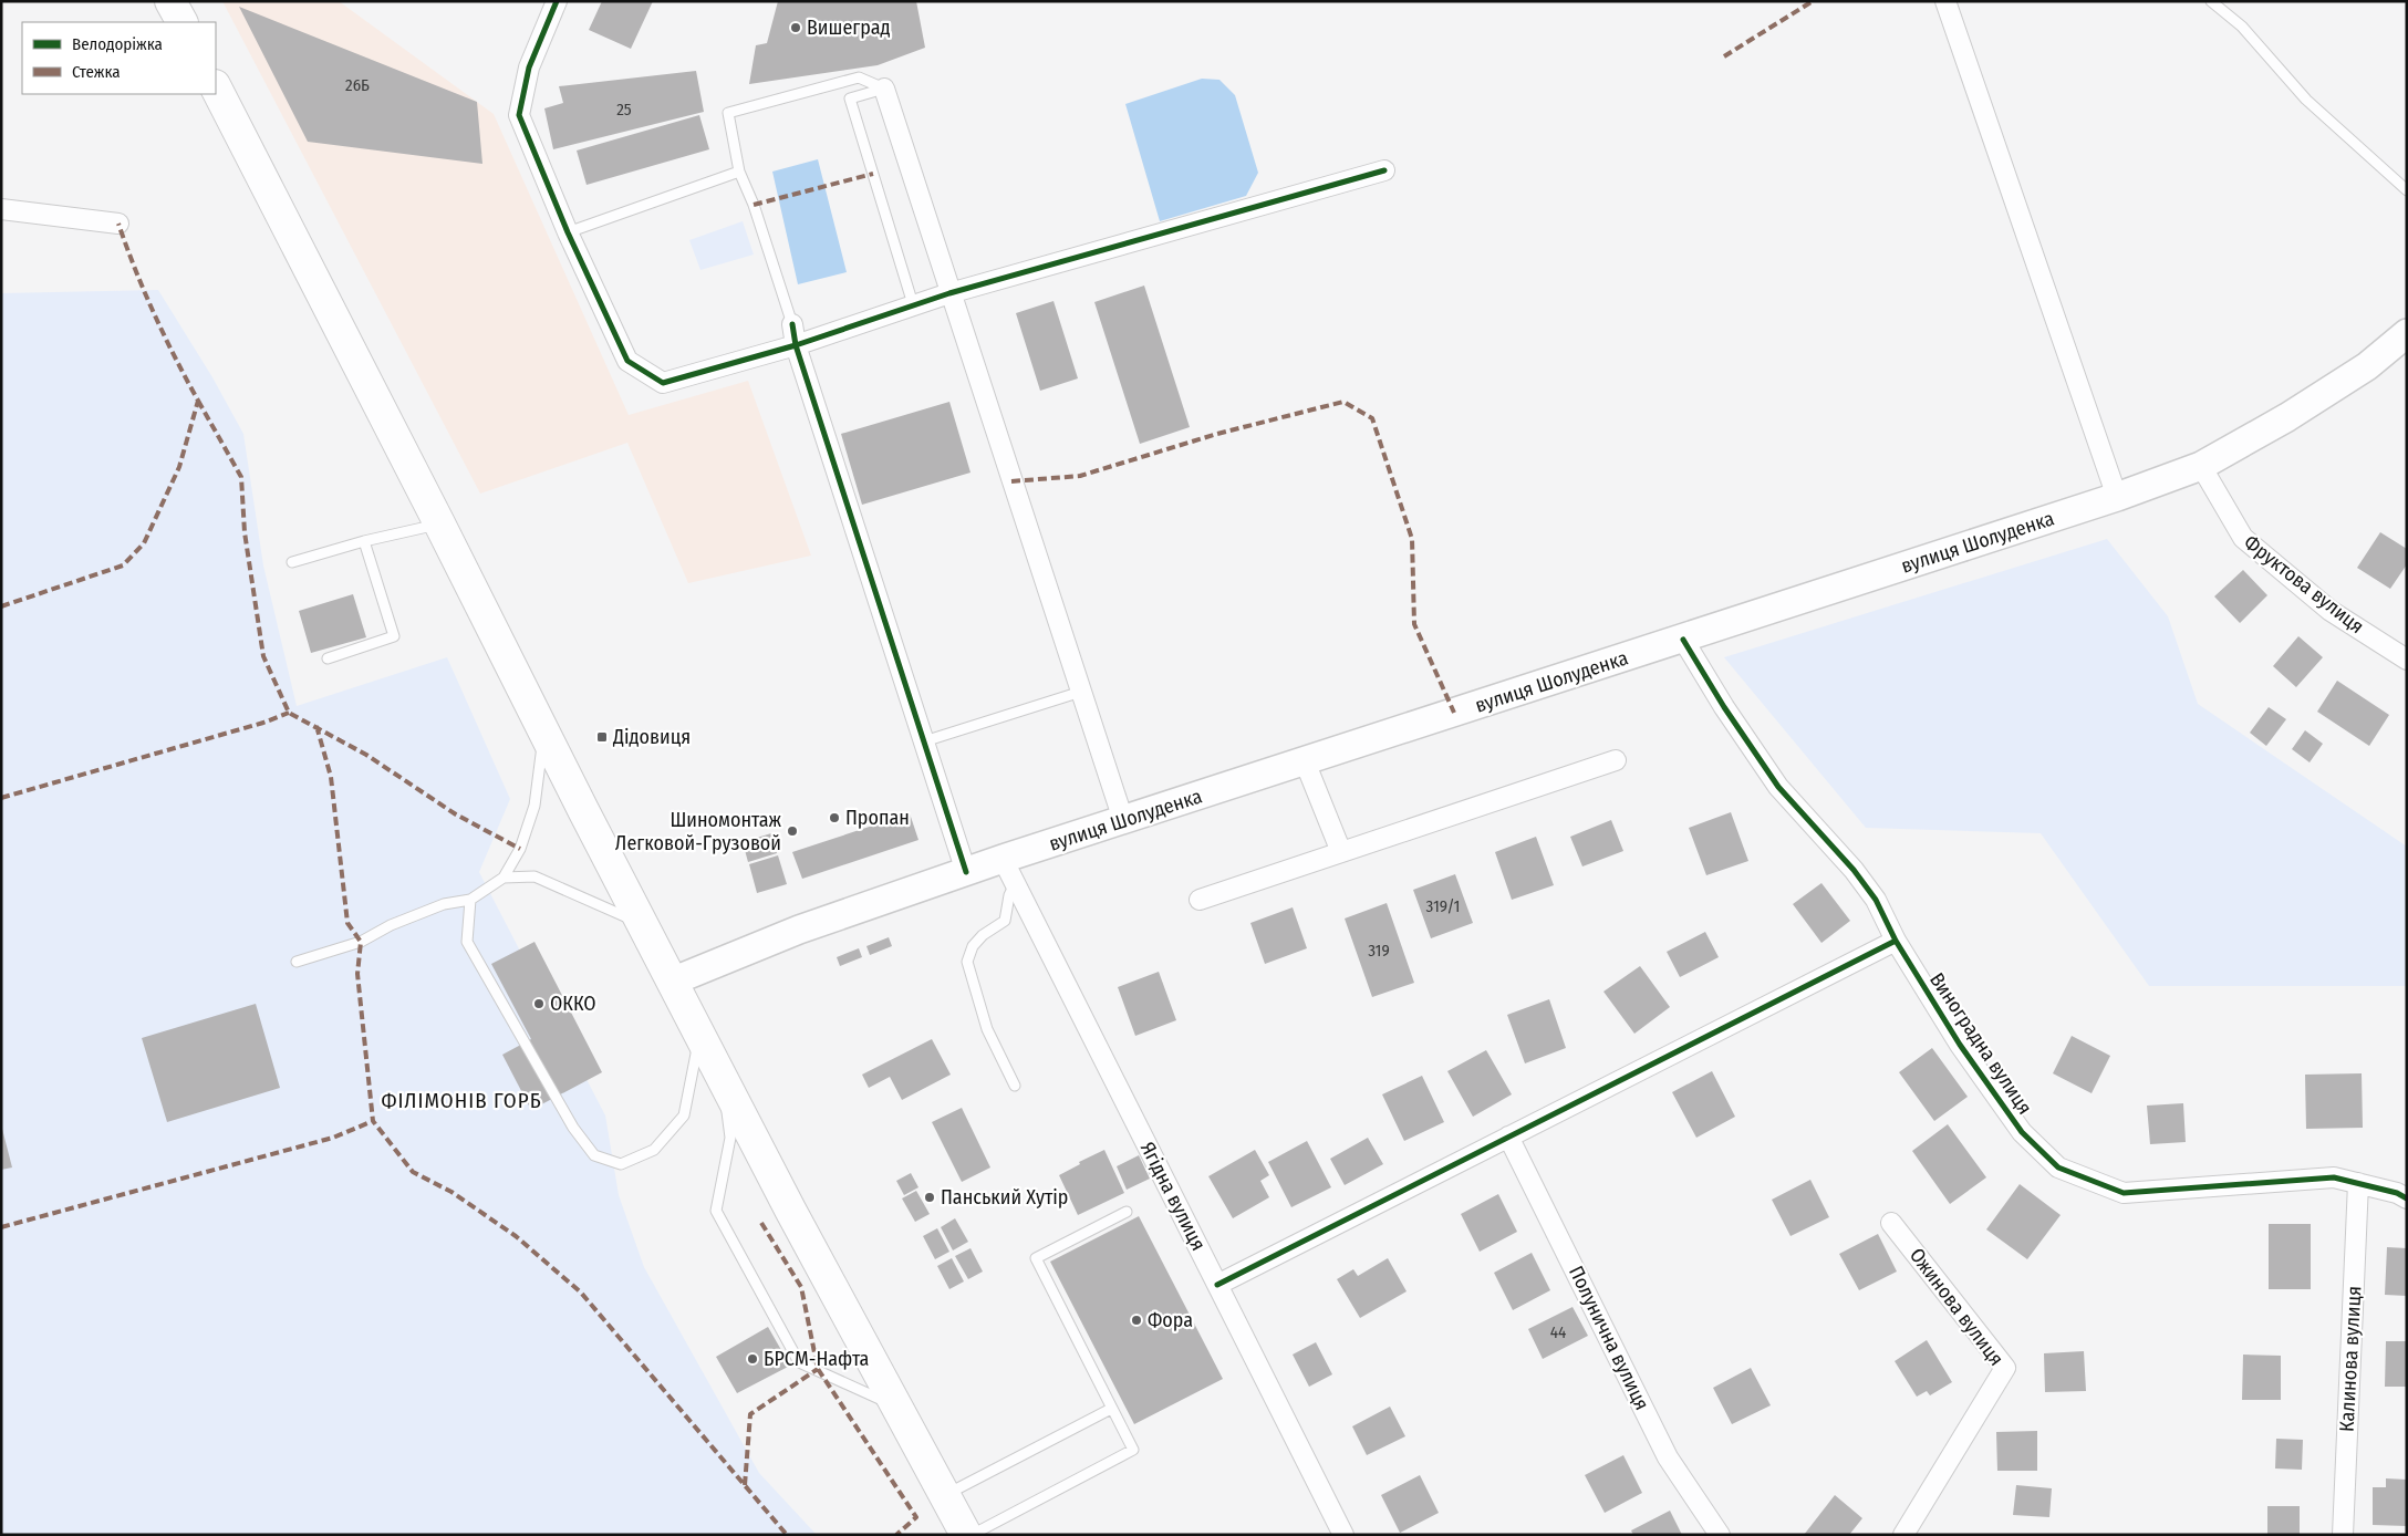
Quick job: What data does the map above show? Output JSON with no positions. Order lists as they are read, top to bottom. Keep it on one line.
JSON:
{"streets":{"main road":["вулиця Шолуденка"],"street":["Фруктова вулиця","Виноградна вулиця","Ягідна вулиця","Ожинова вулиця","Полунична вулиця","Калинова вулиця"]},"crossings":[["вулиця Шолуденка","Фруктова вулиця"],["вулиця Шолуденка","Виноградна вулиця"],["вулиця Шолуденка","Ягідна вулиця"],["Виноградна вулиця","Калинова вулиця"]],"districts":["ФІЛІМОНІВ ГОРБ"],"places":{"other":["Вишеград","Пропан","Шиномонтаж Легковой-Грузовой","ОККО","Панський Хутір","Фора","БРСМ-Нафта"],"transit":["Дідовиця"]},"house_numbers":["26Б","25","319/1","319","44"],"legend":["Велодоріжка","Стежка"]}
